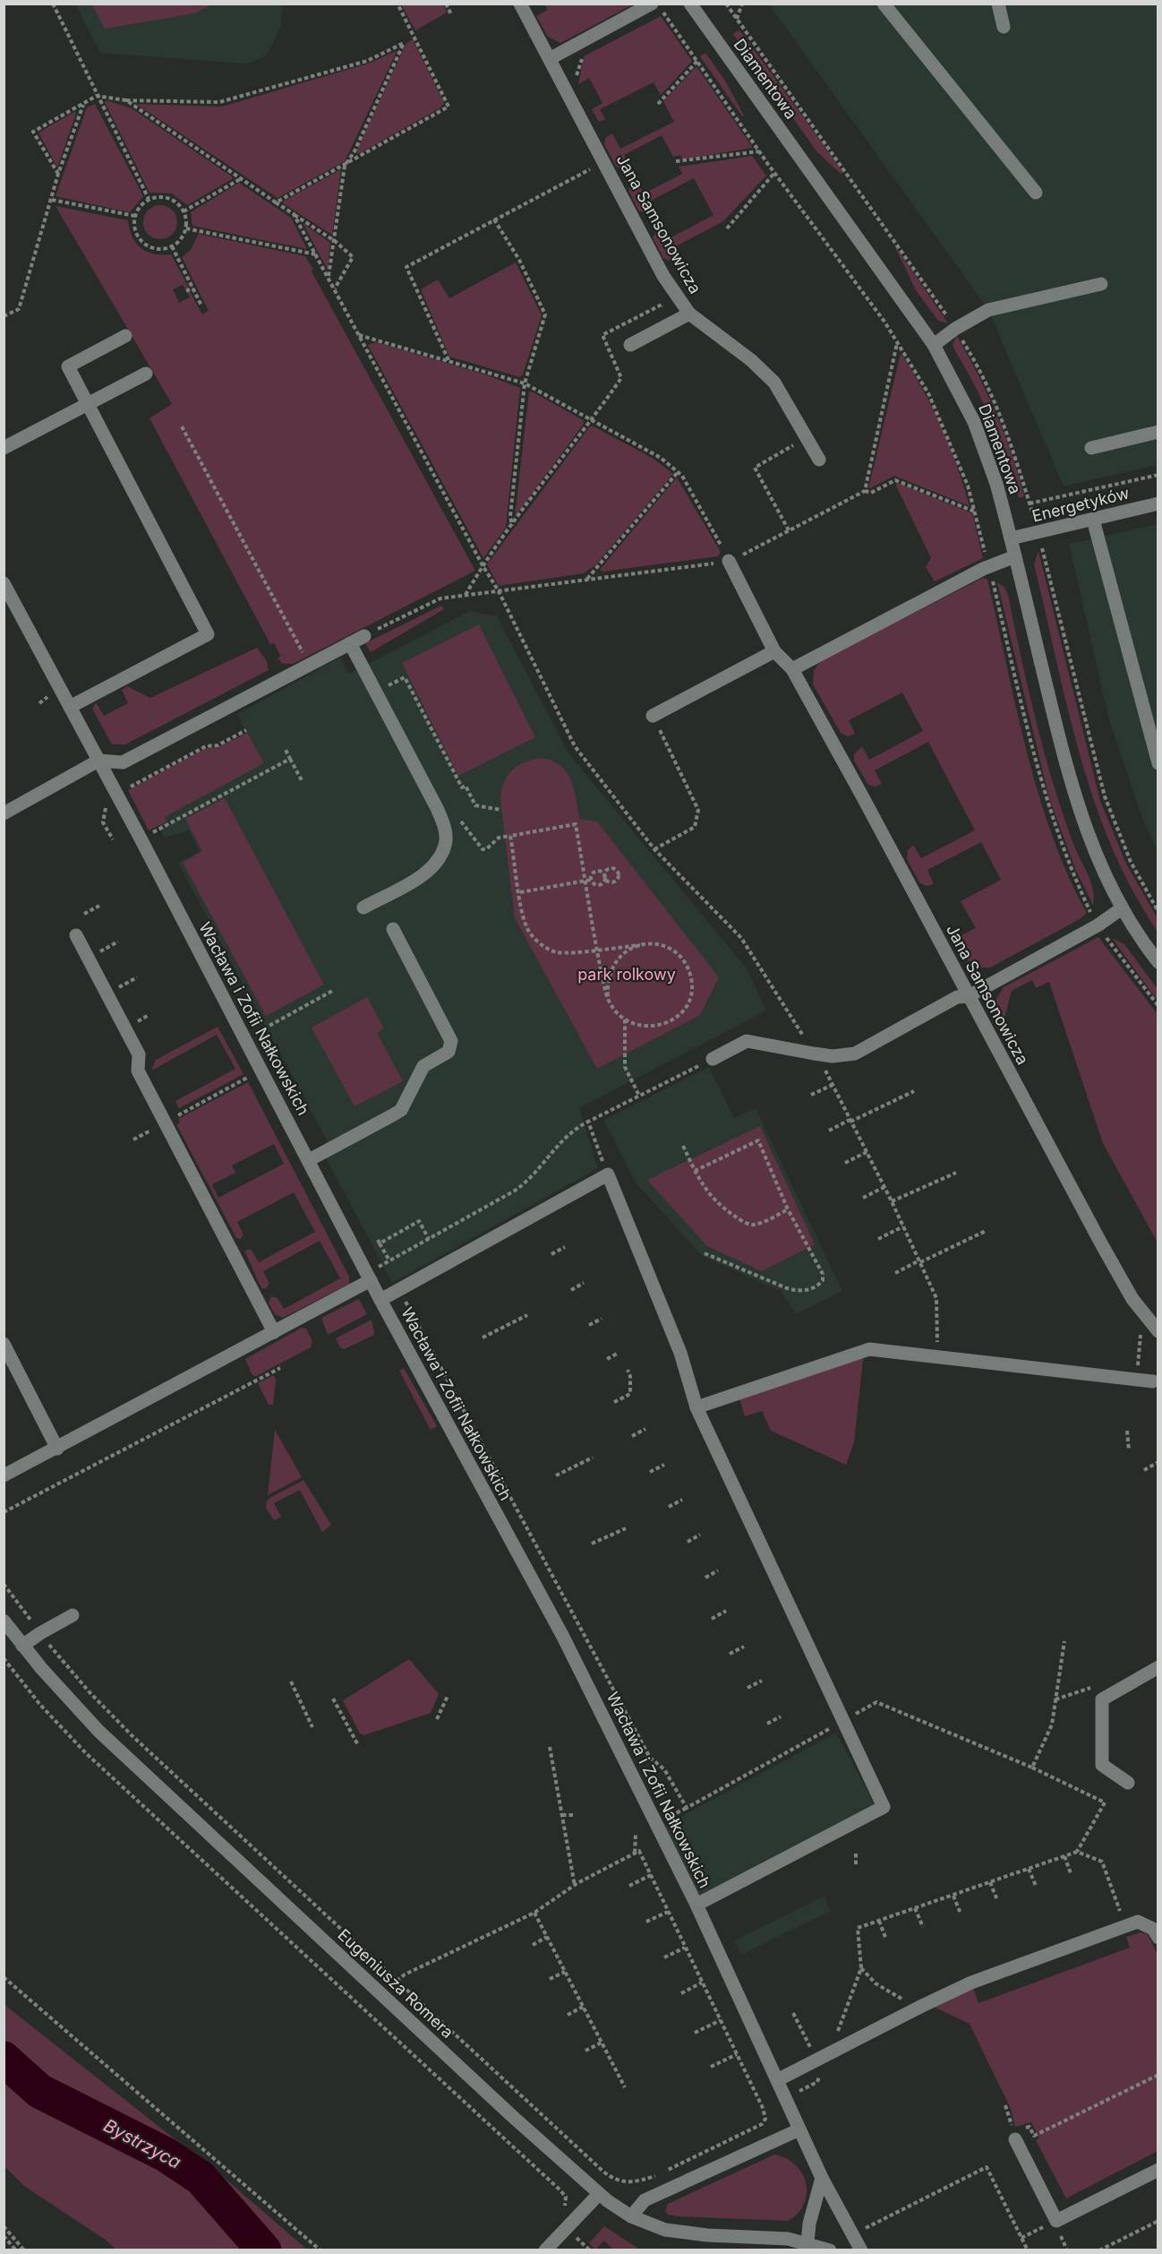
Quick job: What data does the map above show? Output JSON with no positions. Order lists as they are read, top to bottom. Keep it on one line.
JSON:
{"streets":{"street":["Diamentowa","Jana Samsonowicza","Energetyków","Wacława i Zofii Nałkowskich","Eugeniusza Romera"]},"crossings":[["Diamentowa","Energetyków"]],"water":["Bystrzyca"],"parks":["park rolkowy"]}
